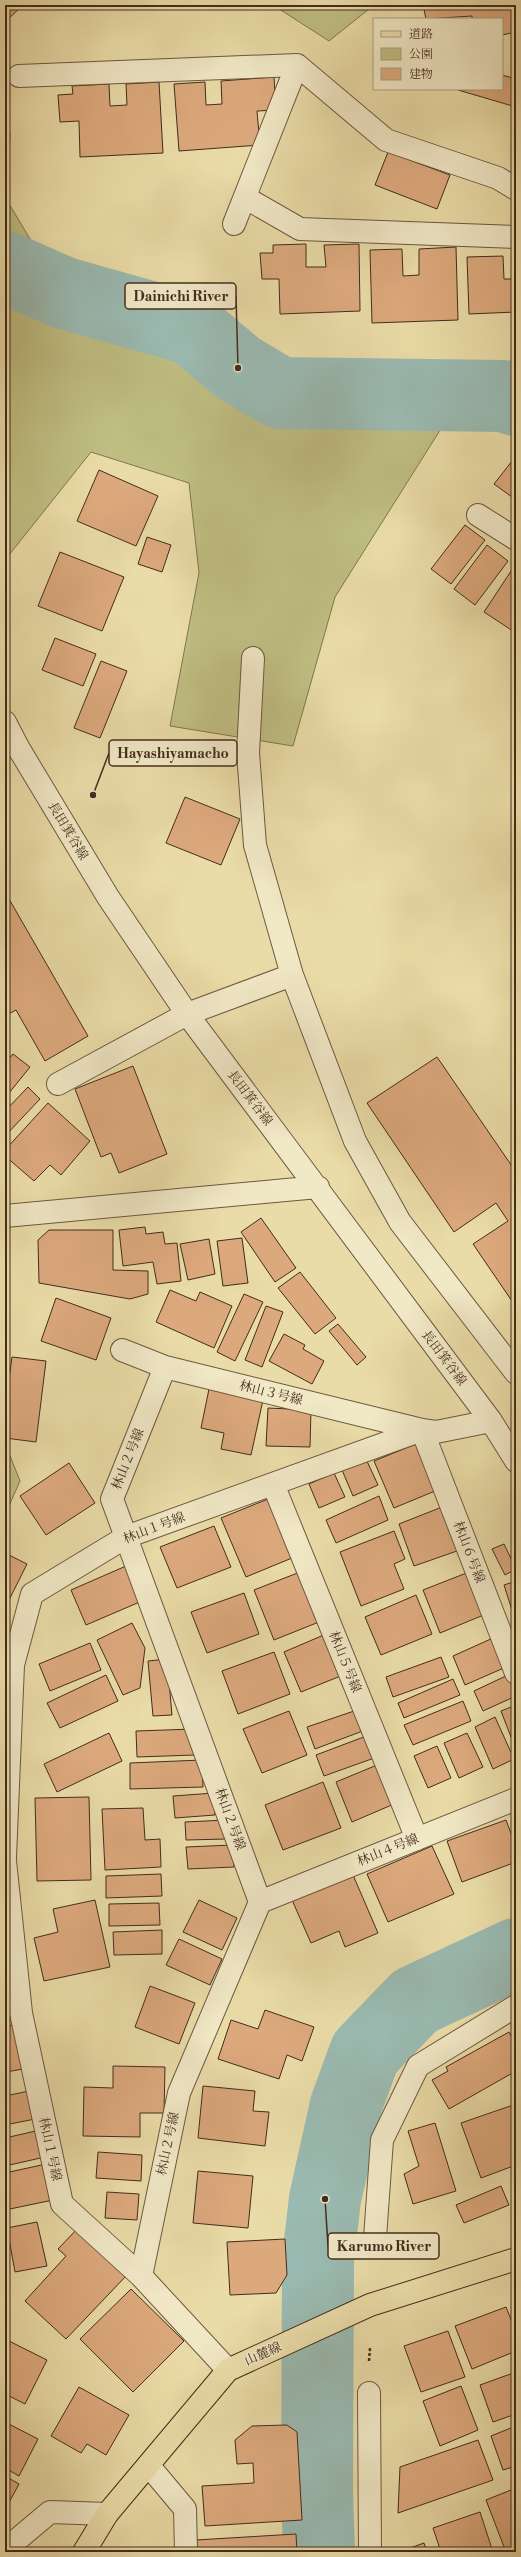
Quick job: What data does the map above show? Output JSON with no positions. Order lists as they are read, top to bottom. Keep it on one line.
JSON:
{"streets":{"main road":["山麓線"],"street":["長田箕谷線","林山３号線","林山２号線","林山１号線","林山６号線","林山５号線","林山４号線"]},"crossings":[["長田箕谷線","林山１号線"],["林山３号線","林山２号線"],["林山３号線","林山１号線"],["林山３号線","林山６号線"],["林山２号線","林山１号線"],["林山２号線","林山４号線"],["林山１号線","林山６号線"],["林山１号線","林山５号線"],["林山１号線","山麓線"],["林山５号線","林山４号線"]],"places":["Dainichi River","Hayashiyamacho","Karumo River"],"legend":["道路","公園","建物"]}
